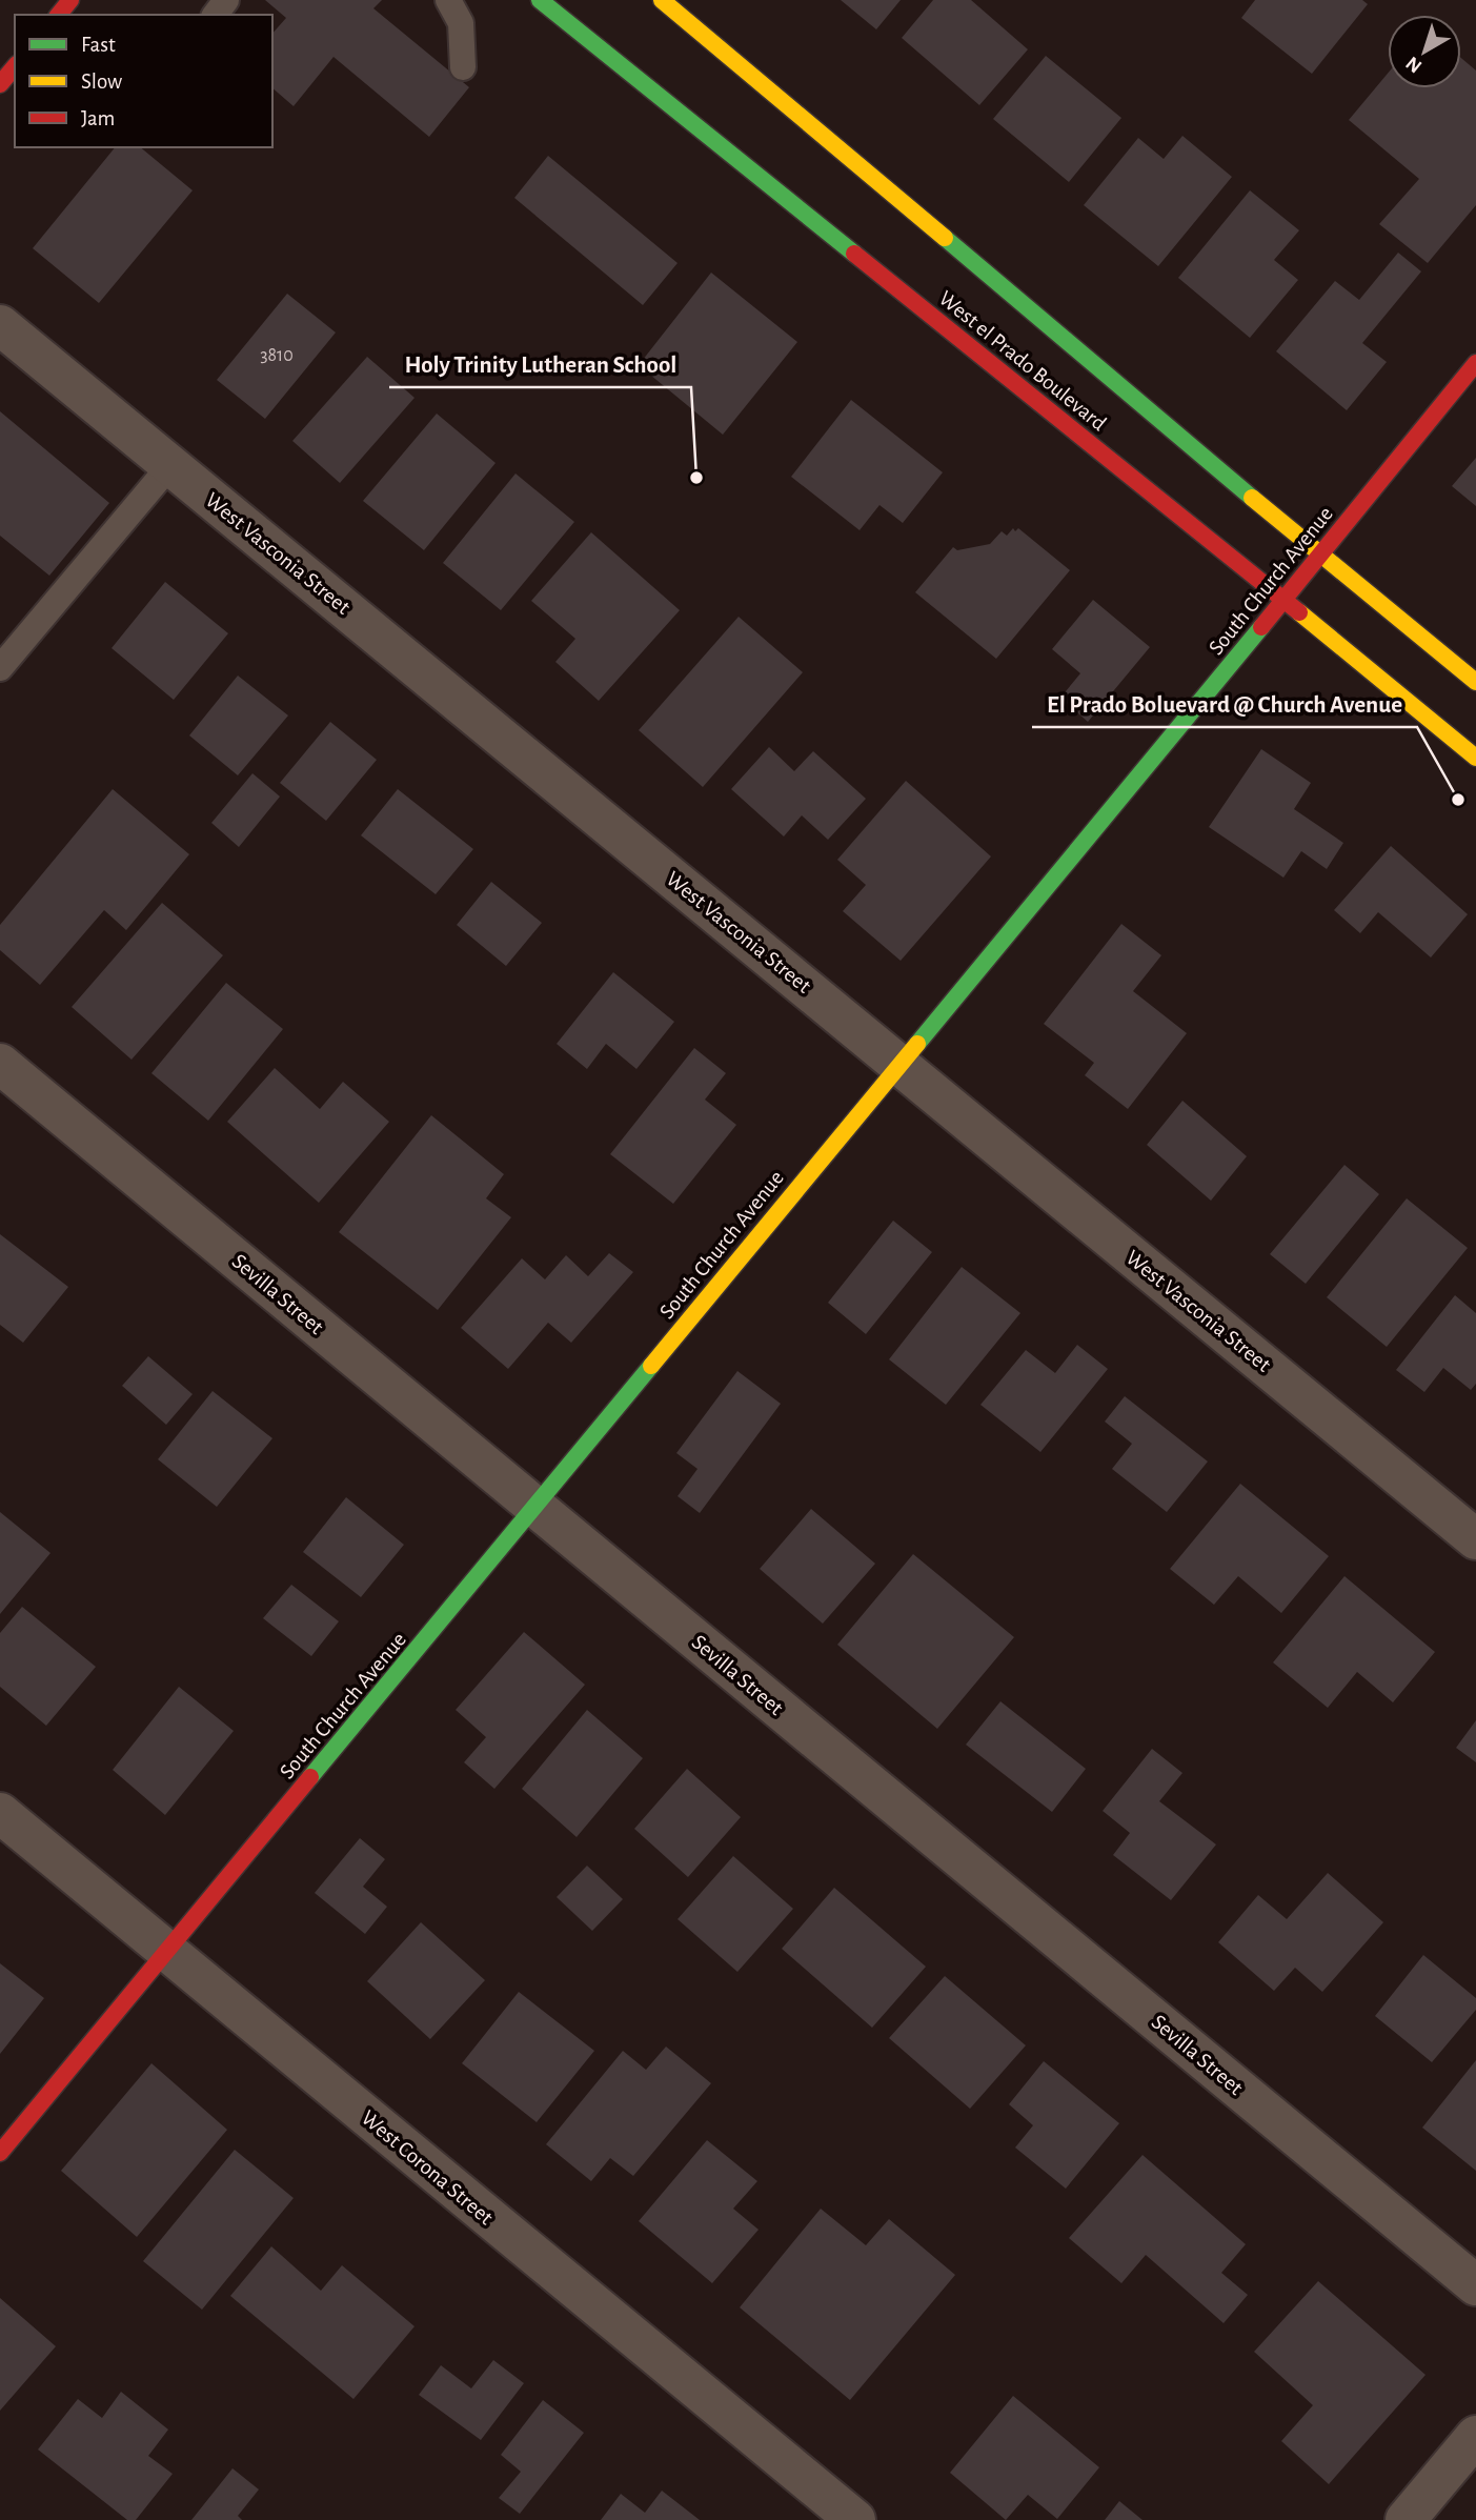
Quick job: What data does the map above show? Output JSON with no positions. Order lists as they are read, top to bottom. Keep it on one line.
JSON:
{"streets":{"street":["West el Prado Boulevard","West Vasconia Street","South Church Avenue","Sevilla Street","West Corona Street"]},"crossings":[["West el Prado Boulevard","South Church Avenue"],["West Vasconia Street","South Church Avenue"],["South Church Avenue","Sevilla Street"],["South Church Avenue","West Corona Street"]],"places":["Holy Trinity Lutheran School","El Prado Boluevard @ Church Avenue"],"house_numbers":["3810"],"legend":["Fast","Slow","Jam"],"north":"bottom left"}
